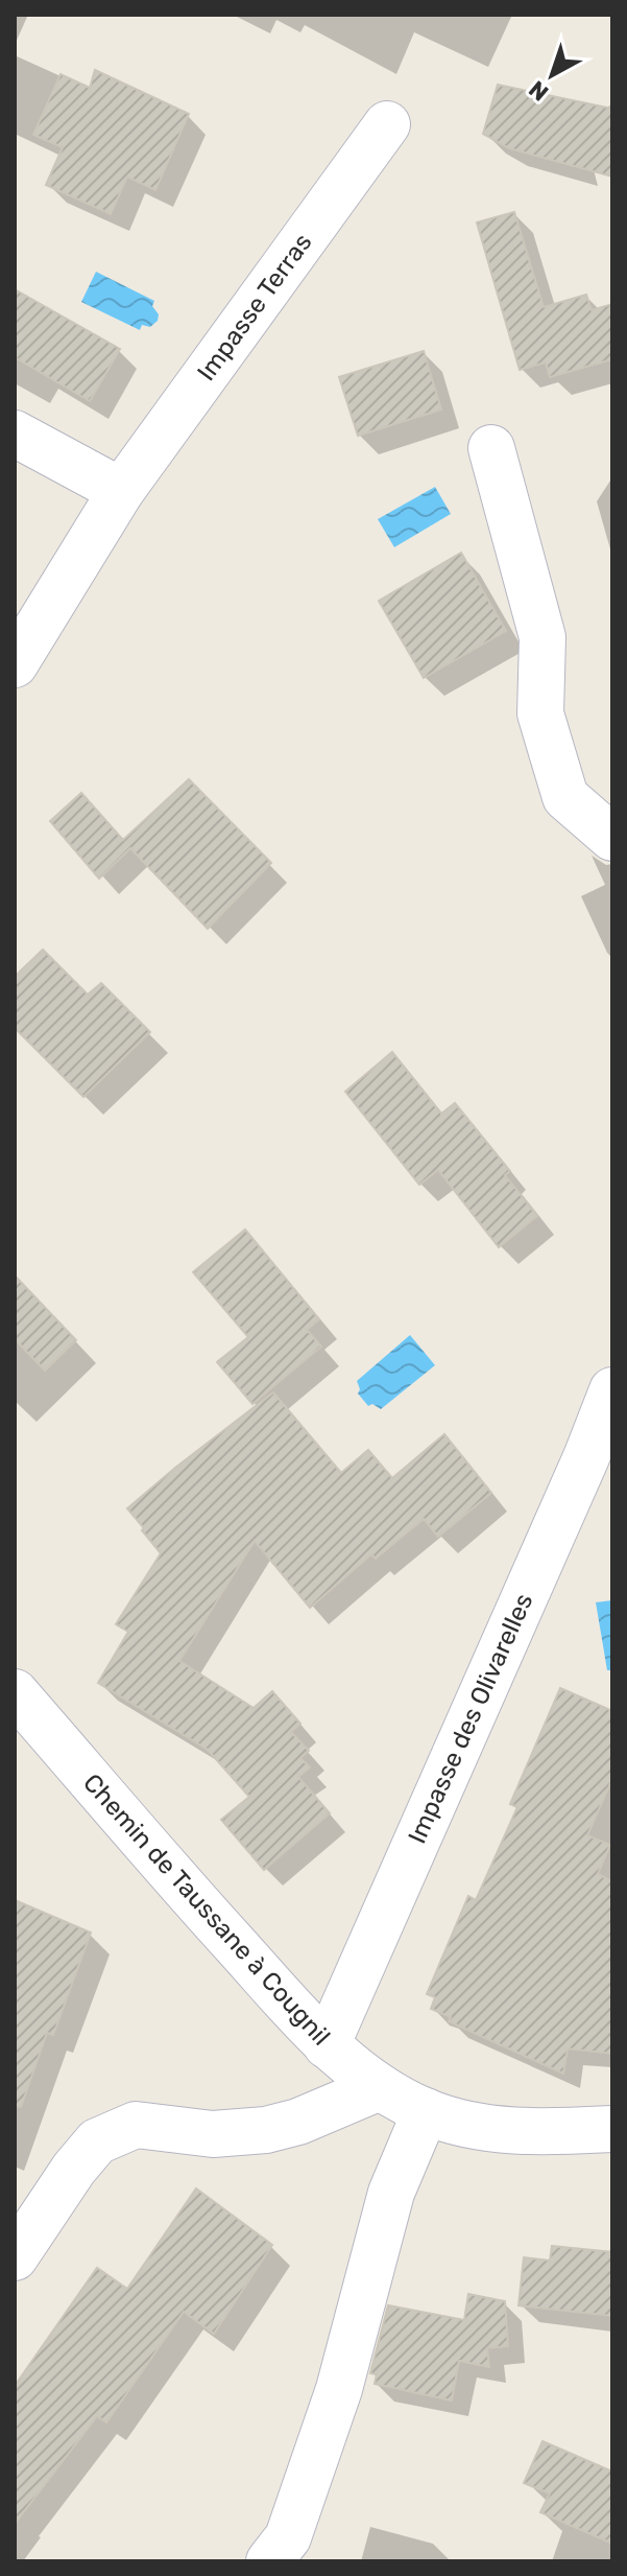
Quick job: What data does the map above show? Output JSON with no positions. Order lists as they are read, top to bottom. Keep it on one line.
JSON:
{"streets":{"street":["Impasse Terras","Impasse des Olivarelles","Chemin de Taussane à Cougnil"]},"crossings":[["Impasse des Olivarelles","Chemin de Taussane à Cougnil"]],"north":"bottom left"}
